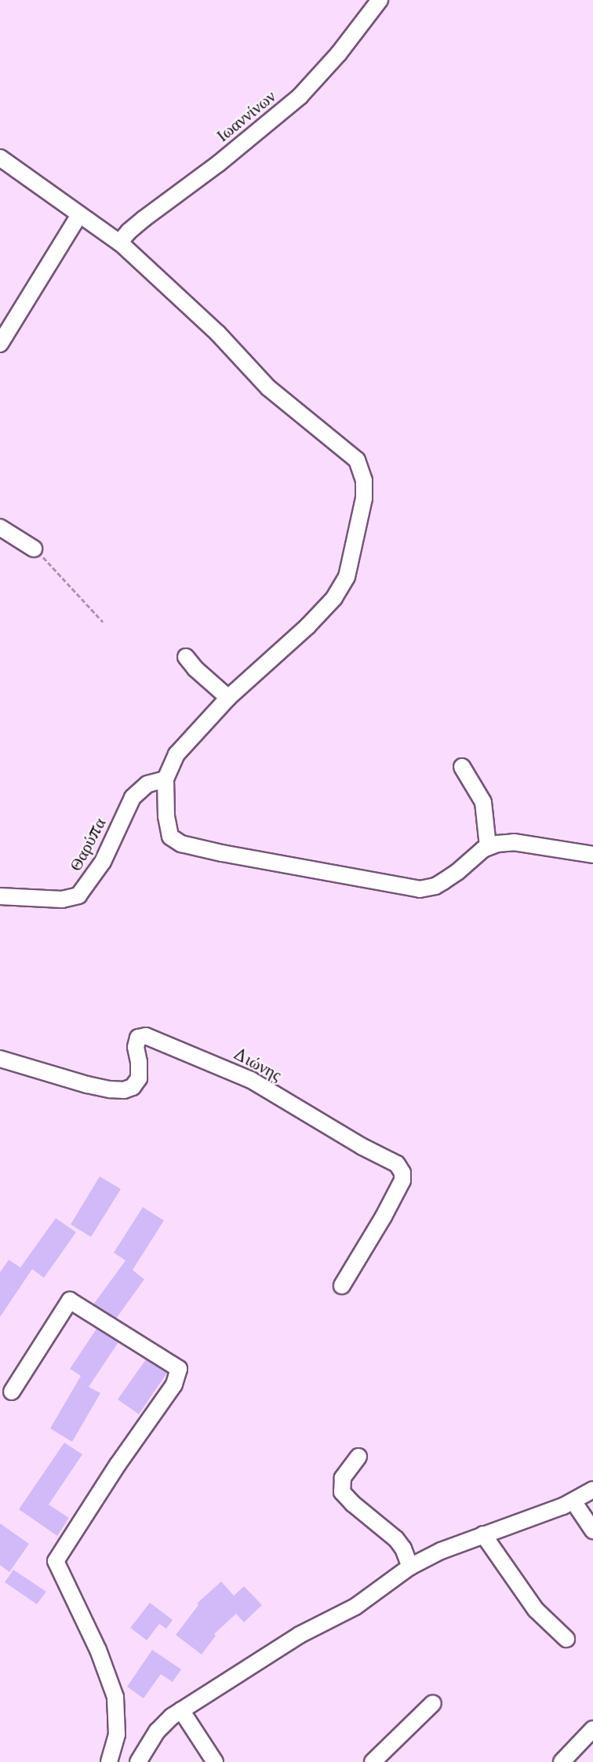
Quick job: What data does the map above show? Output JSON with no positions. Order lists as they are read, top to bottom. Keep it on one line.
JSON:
{"streets":{"street":["Ιωαννίνων","Θαρύπα","Διώνης"]}}
